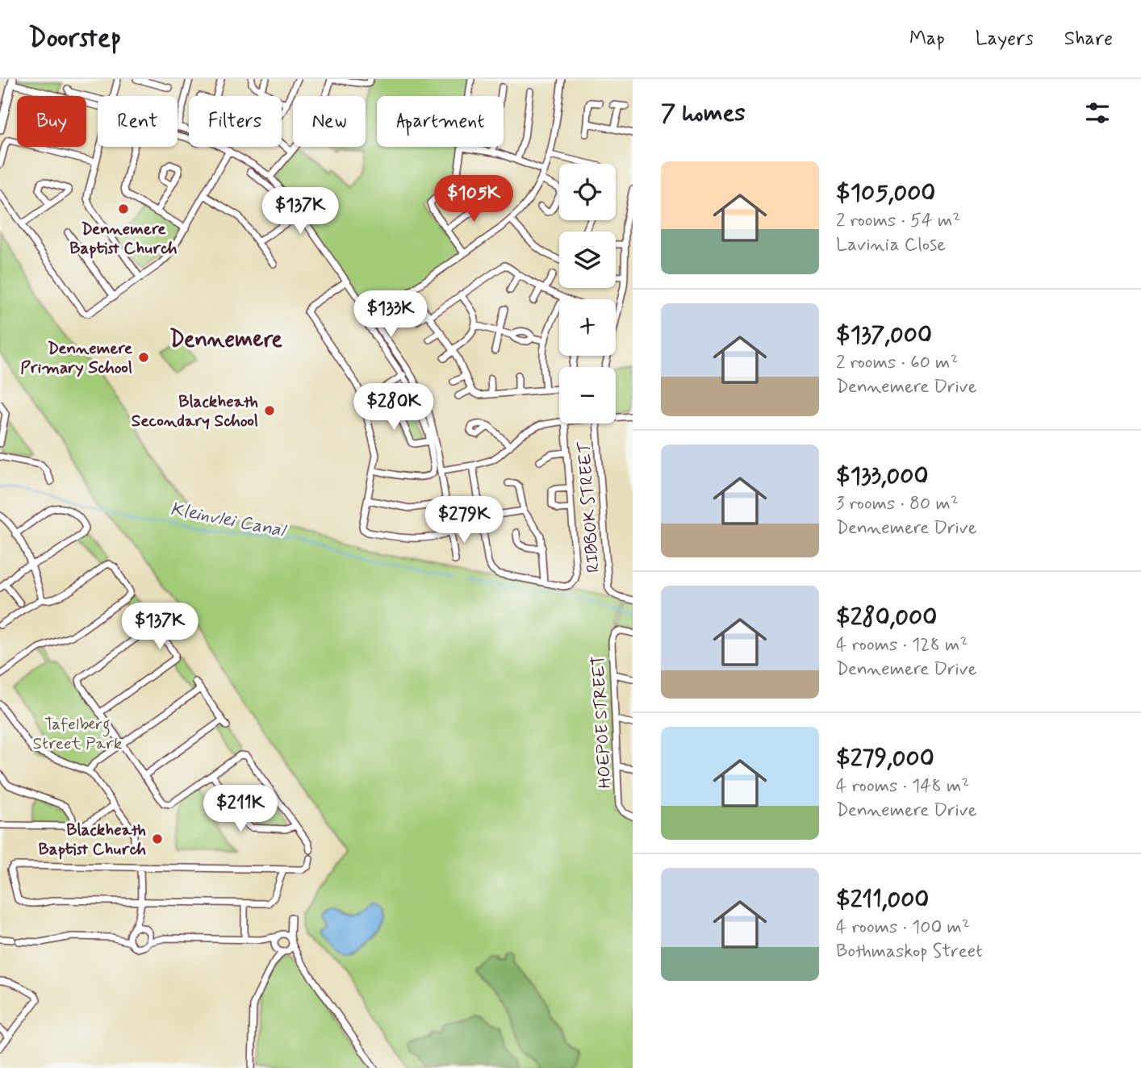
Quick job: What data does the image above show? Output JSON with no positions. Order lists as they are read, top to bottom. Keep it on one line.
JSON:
{"streets":{"street":["RIBBOK STREET","HOEPOE STREET"]},"districts":["Dennemere"],"water":["Kleinvlei Canal"],"parks":["Tafelberg Street Park"],"places":["Dennemere Baptist Church","Dennemere Primary School","Blackheath Secondary School","Blackheath Baptist Church"],"page":{"header":"Doorstep","nav":["Map","Layers","Share"],"heading":"7 homes","chip":["Buy","Rent","Filters","New","Apartment"],"list":[{"name":"$105,000","note":"2 rooms · 54 m² · Lavinia Close"},{"name":"$137,000","note":"2 rooms · 60 m² · Dennemere Drive"},{"name":"$133,000","note":"3 rooms · 80 m² · Dennemere Drive"},{"name":"$280,000","note":"4 rooms · 128 m² · Dennemere Drive"},{"name":"$279,000","note":"4 rooms · 148 m² · Dennemere Drive"},{"name":"$211,000","note":"4 rooms · 100 m² · Bothmaskop Street"}],"map_buttons":["+","−"],"price":["$105K","$137K","$133K","$280K","$279K","$137K","$211K"]}}
